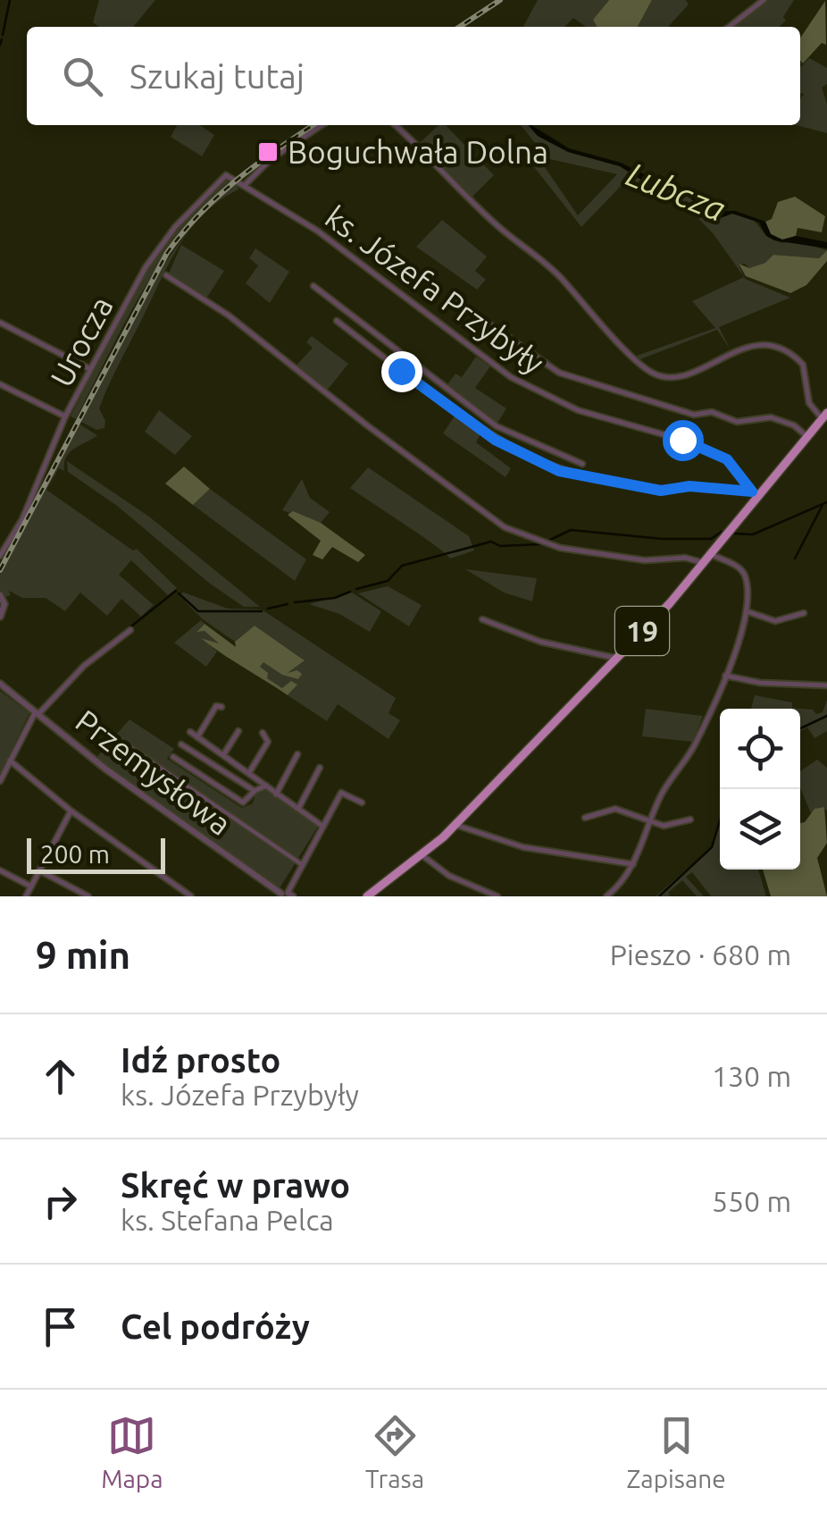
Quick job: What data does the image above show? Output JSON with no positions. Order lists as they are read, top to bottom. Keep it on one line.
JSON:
{"streets":{"highway":["19"],"street":["ks. Józefa Przybyły","Urocza","Przemysłowa"]},"crossings":[["ks. Józefa Przybyły","Urocza"],["ks. Józefa Przybyły","19"]],"water":["Lubcza"],"places":{"transit":["Boguchwała Dolna"]},"scale_bar":"200 m","page":{"search":"Szukaj tutaj","scale":"200 m","heading":["9 min","Pieszo · 680 m"],"list":[["Idź prosto","ks. Józefa Przybyły","130 m"],["Skręć w prawo","ks. Stefana Pelca","550 m"],"Cel podróży"],"nav":["Mapa","Trasa","Zapisane"]}}
